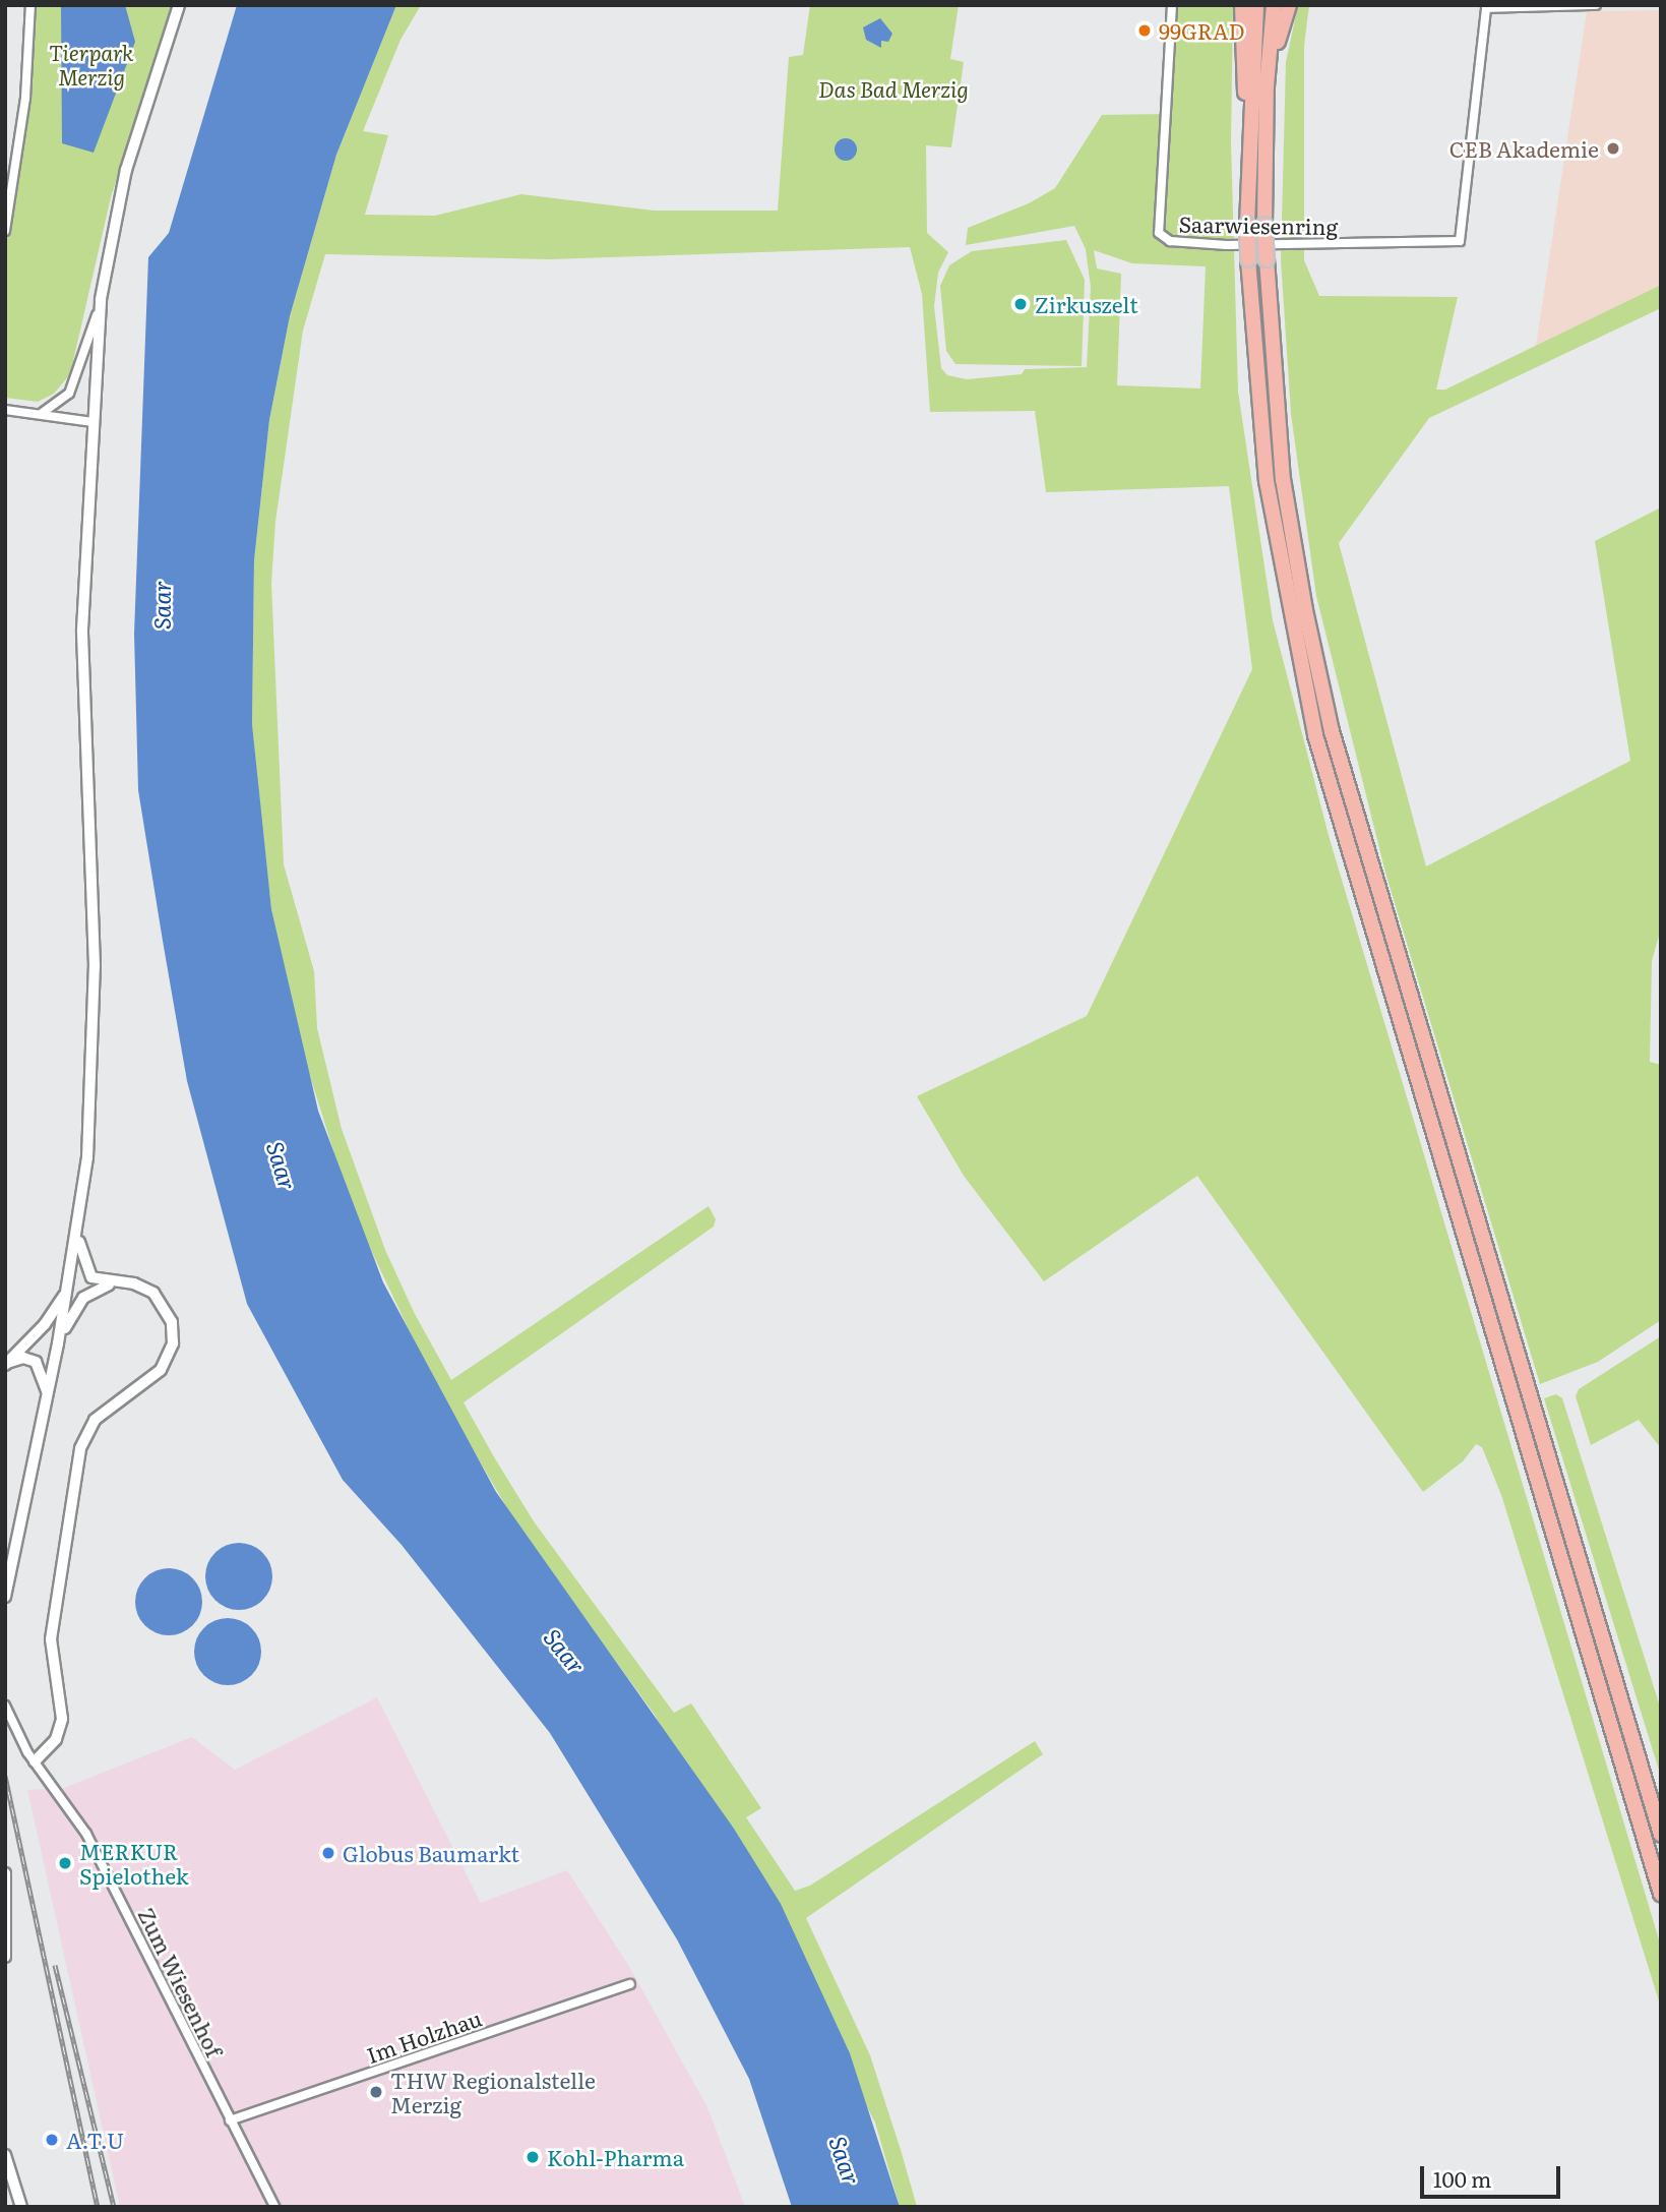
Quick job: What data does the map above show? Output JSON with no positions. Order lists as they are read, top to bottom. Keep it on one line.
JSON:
{"streets":{"street":["Saarwiesenring","Zum Wiesenhof","Im Holzhau"]},"crossings":[["Zum Wiesenhof","Im Holzhau"]],"water":["Saar"],"parks":["Tierpark Merzig","Das Bad Merzig"],"places":["99GRAD","CEB Akademie","Zirkuszelt","Globus Baumarkt","MERKUR Spielothek","THW Regionalstelle Merzig","A.T.U","Kohl-Pharma"],"scale_bar":"100 m"}
